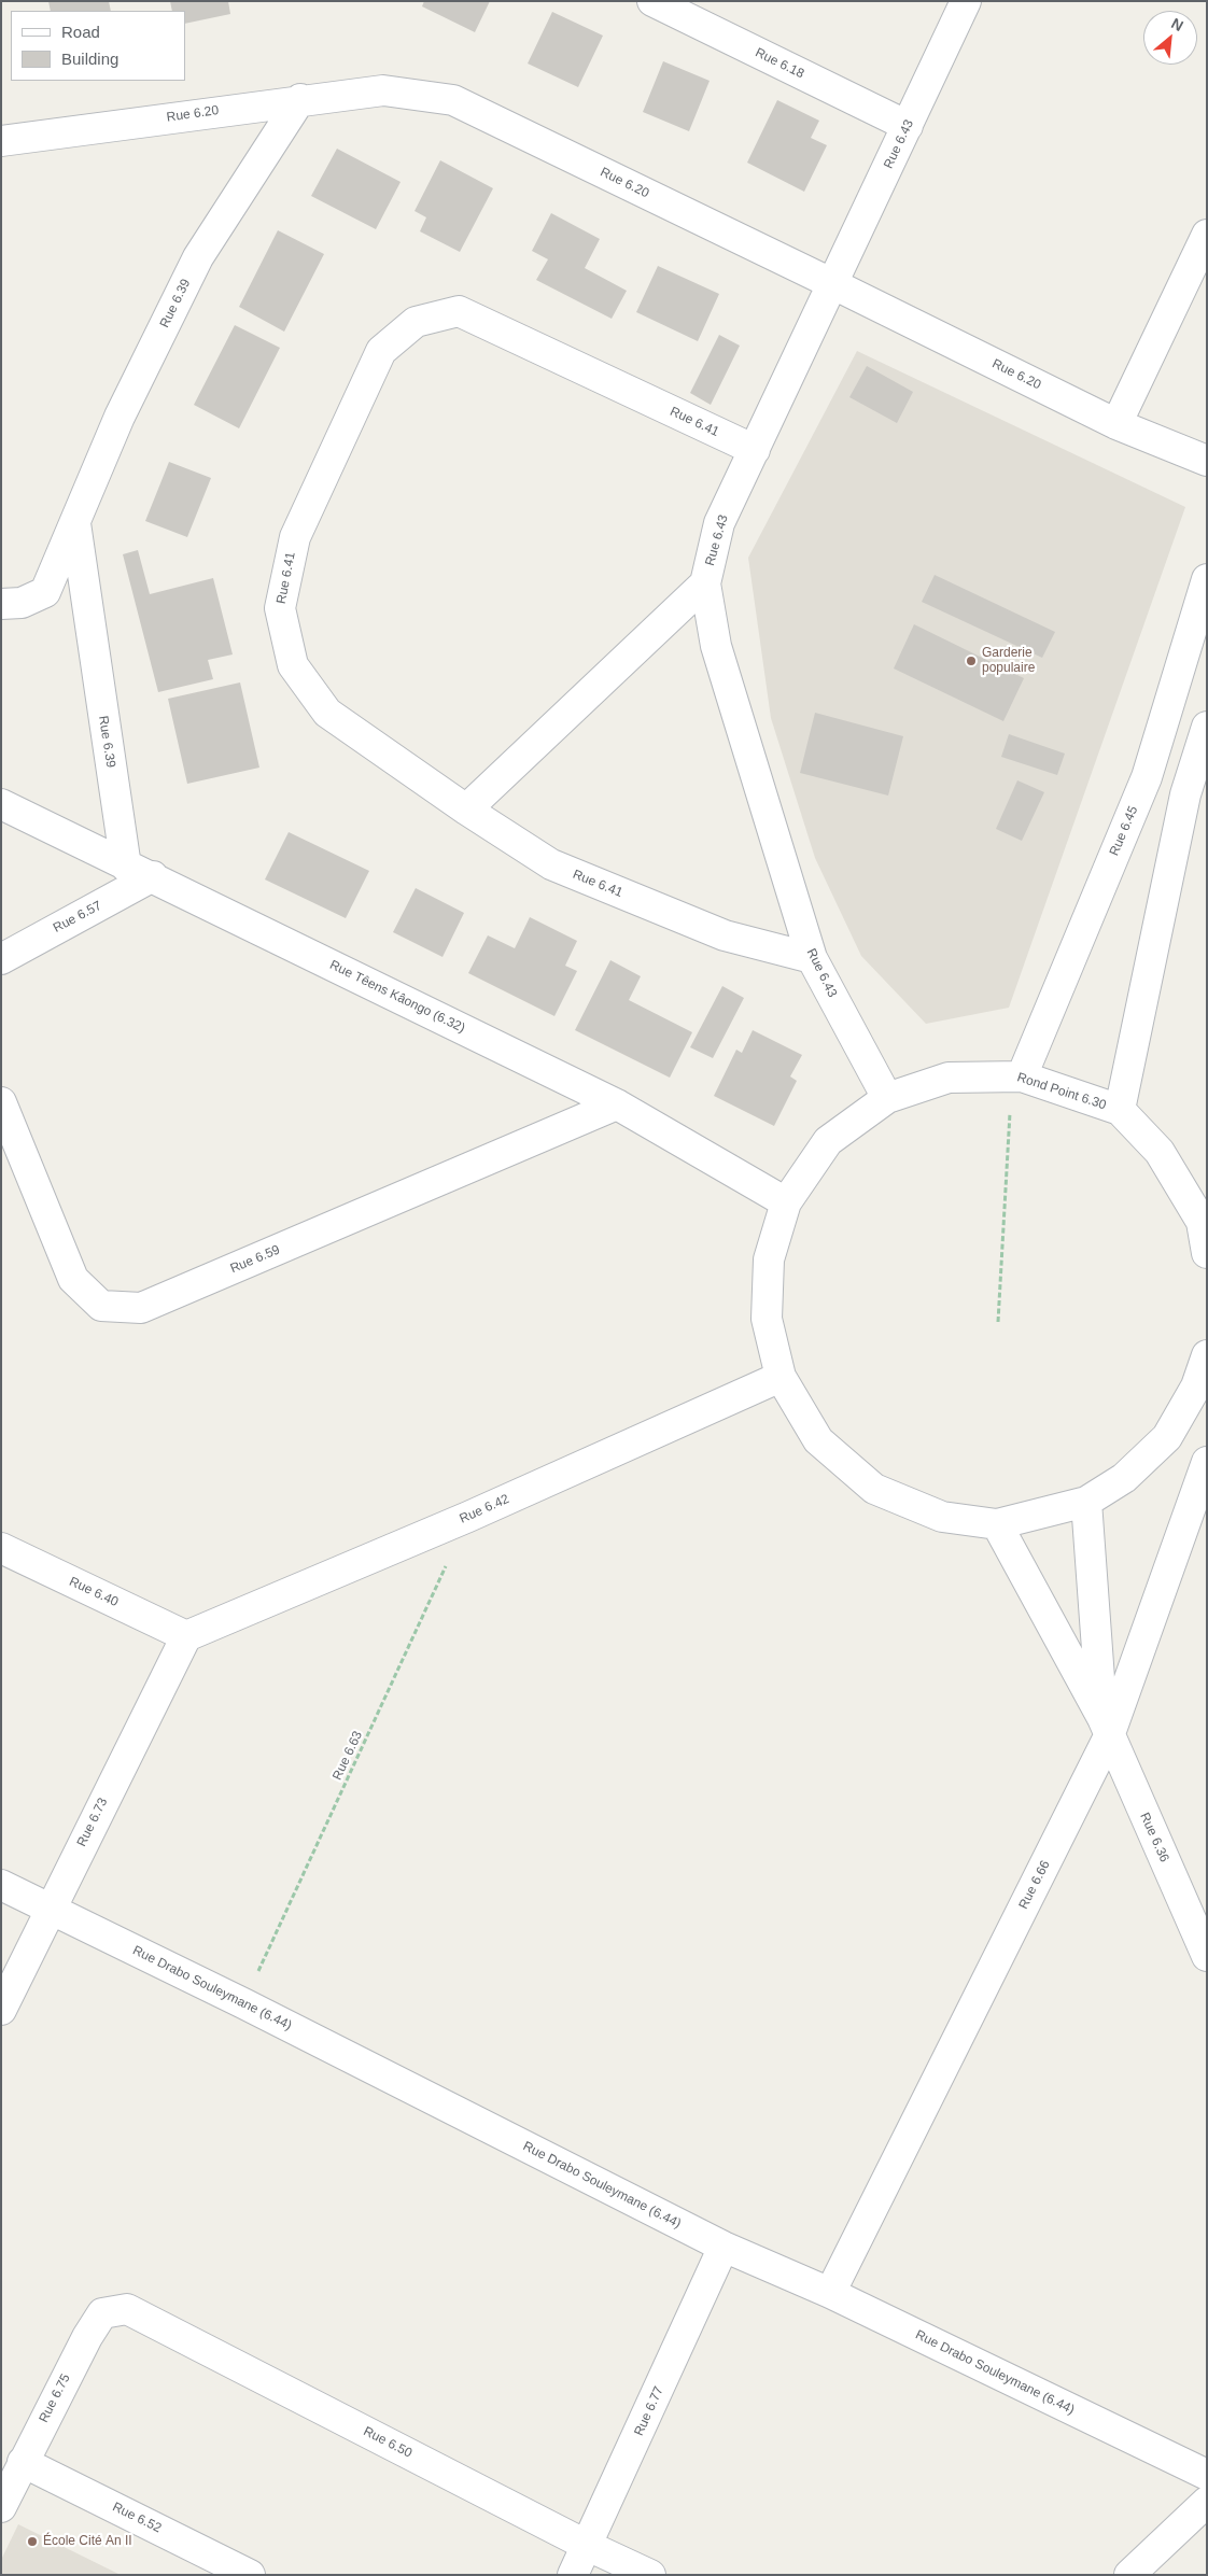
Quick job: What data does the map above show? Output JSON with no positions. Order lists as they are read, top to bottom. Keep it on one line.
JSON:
{"streets":{"street":["Rue 6.18","Rue 6.20","Rue 6.43","Rue 6.39","Rue 6.41","Rue 6.45","Rue 6.57","Rue Têens Kâongo (6.32)","Rond Point 6.30","Rue 6.59","Rue 6.42","Rue 6.40","Rue 6.73","Rue 6.36","Rue 6.66","Rue Drabo Souleymane (6.44)","Rue 6.75","Rue 6.77","Rue 6.50","Rue 6.52"],"path":["Rue 6.63"]},"crossings":[["Rue 6.18","Rue 6.43"],["Rue 6.20","Rue 6.43"],["Rue 6.20","Rue 6.39"],["Rue 6.43","Rue 6.41"],["Rue 6.43","Rond Point 6.30"],["Rue 6.39","Rue Têens Kâongo (6.32)"],["Rue 6.45","Rond Point 6.30"],["Rue 6.57","Rue Têens Kâongo (6.32)"],["Rue Têens Kâongo (6.32)","Rond Point 6.30"],["Rue Têens Kâongo (6.32)","Rue 6.59"],["Rond Point 6.30","Rue 6.42"],["Rond Point 6.30","Rue 6.36"],["Rue 6.42","Rue 6.40"],["Rue 6.42","Rue 6.63"],["Rue 6.42","Rue 6.73"],["Rue 6.40","Rue 6.73"],["Rue 6.63","Rue Drabo Souleymane (6.44)"],["Rue 6.73","Rue Drabo Souleymane (6.44)"],["Rue 6.36","Rue 6.66"],["Rue 6.66","Rue Drabo Souleymane (6.44)"],["Rue Drabo Souleymane (6.44)","Rue 6.77"],["Rue 6.75","Rue 6.50"],["Rue 6.75","Rue 6.52"],["Rue 6.77","Rue 6.50"]],"places":["Garderie populaire","École Cité An II"],"legend":["Road","Building"],"north":"top right"}
